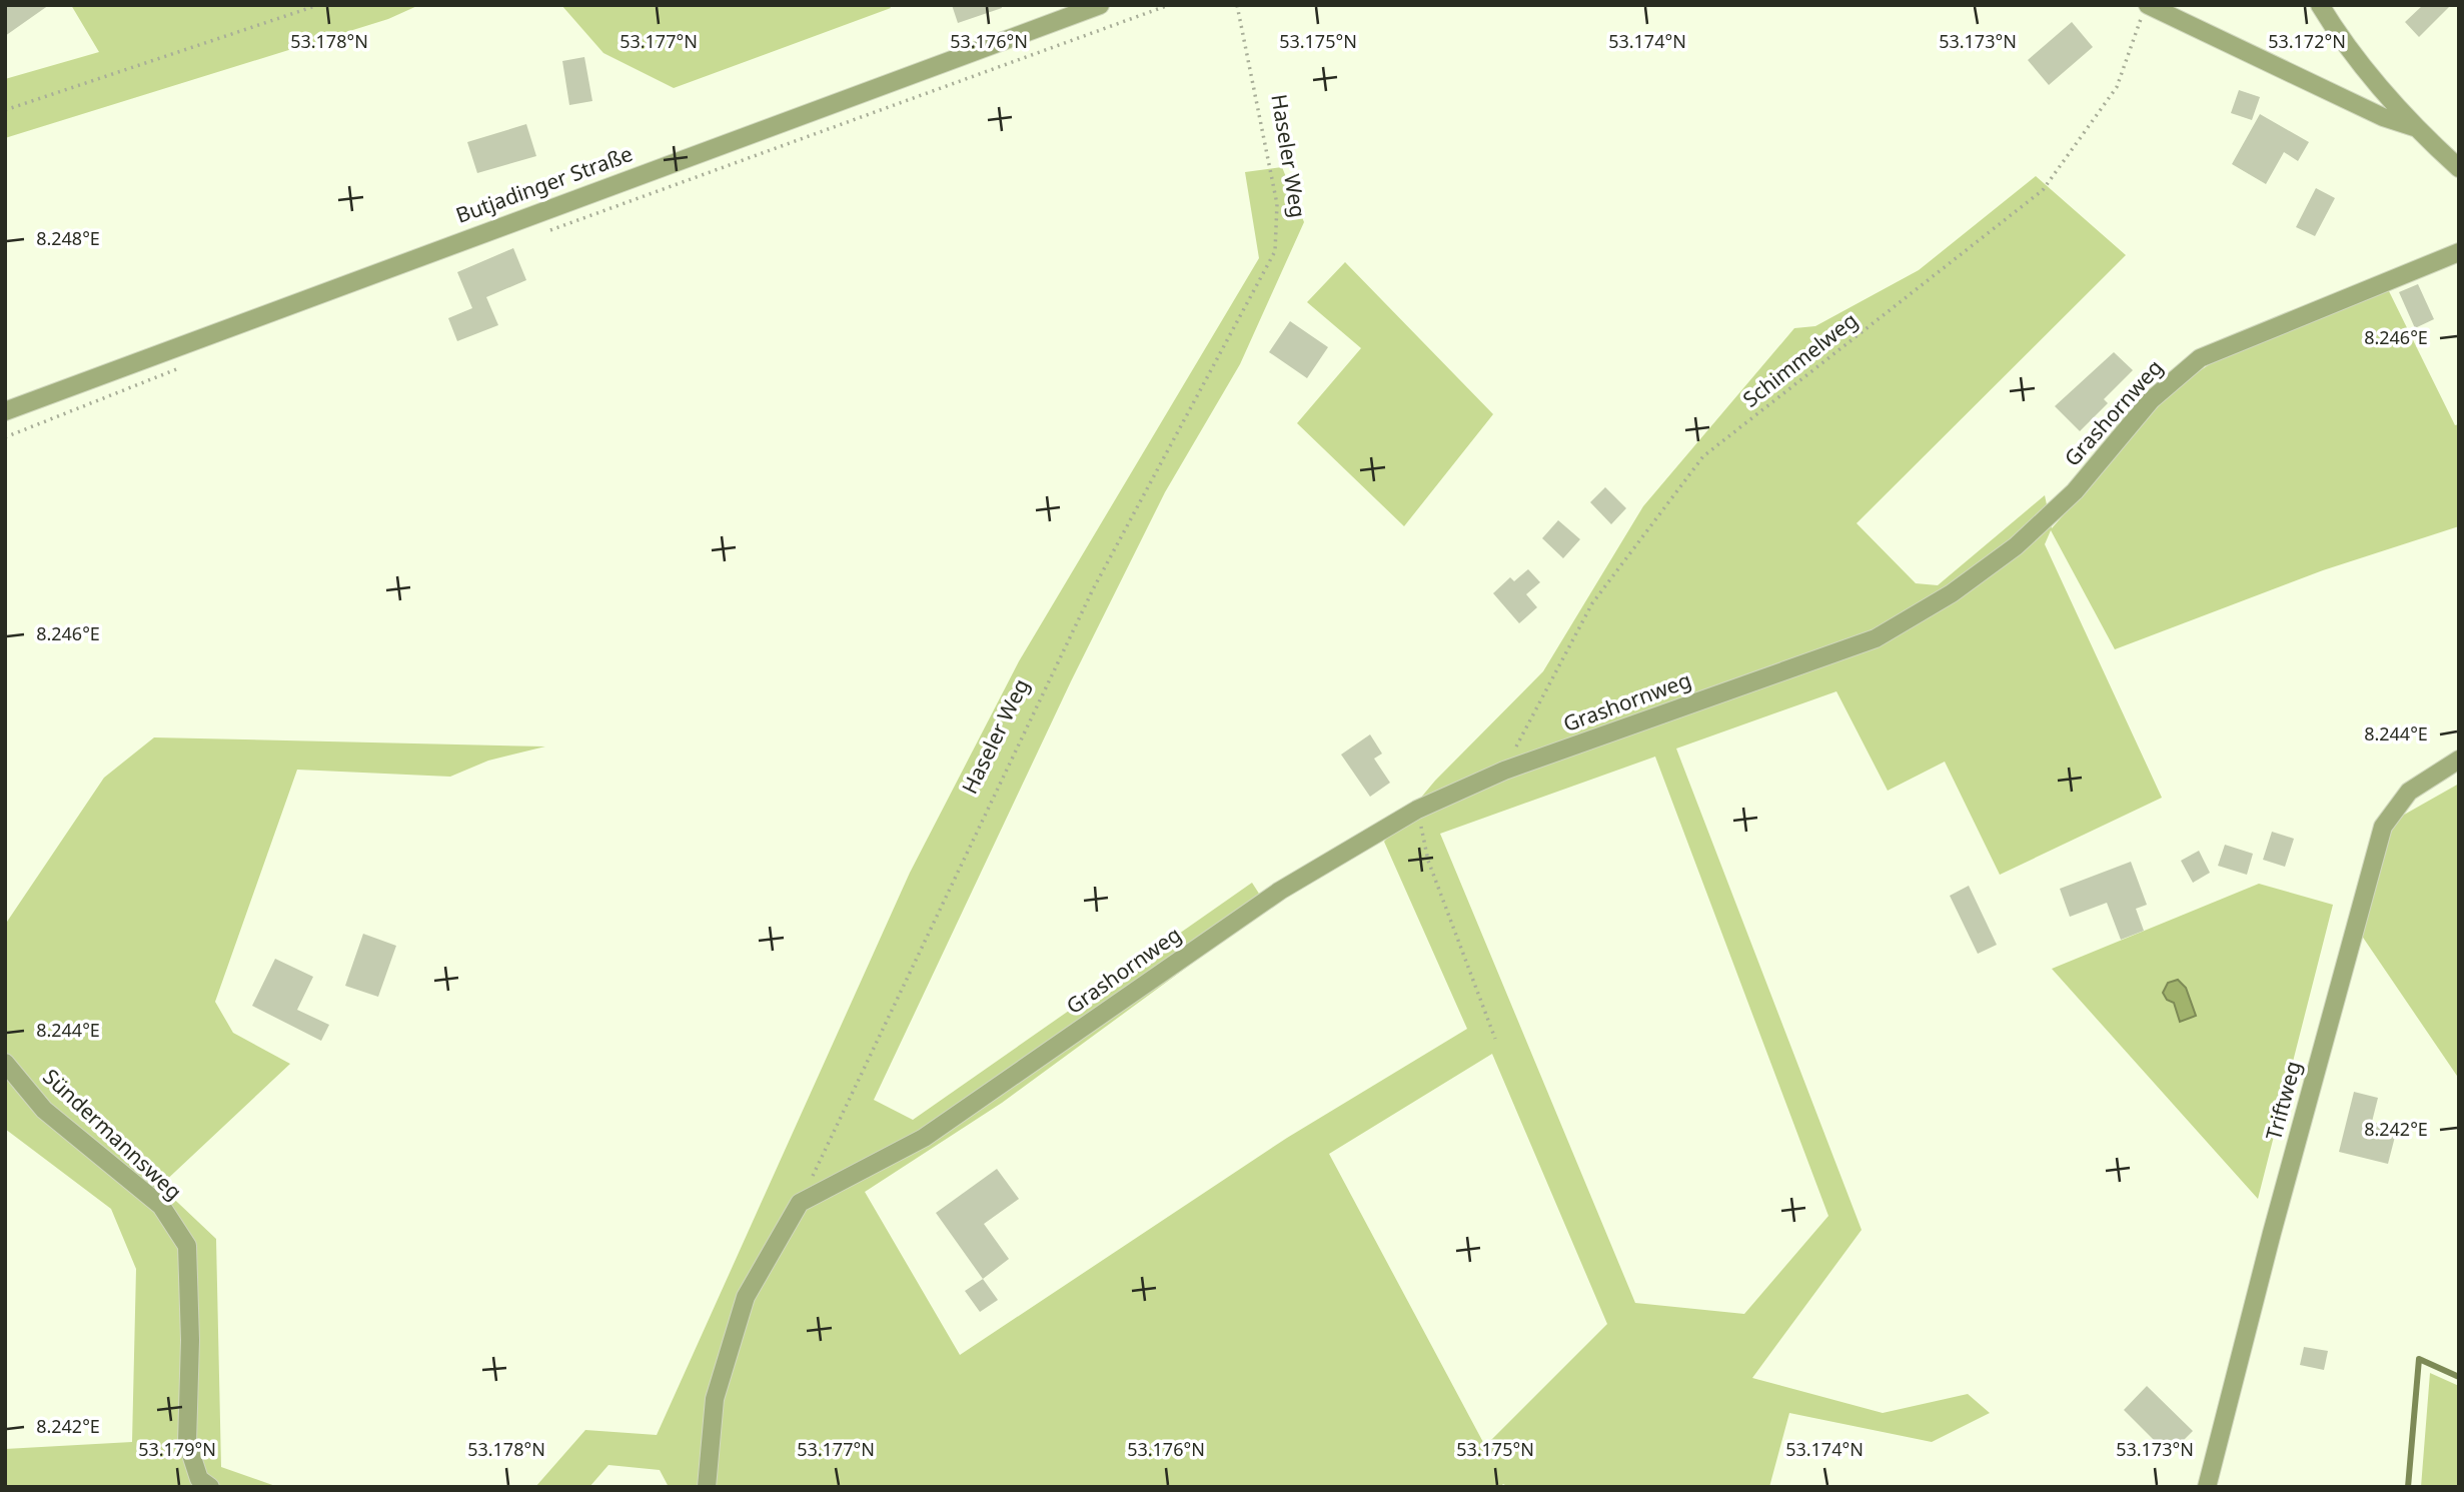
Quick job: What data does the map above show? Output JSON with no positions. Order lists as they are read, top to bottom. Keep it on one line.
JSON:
{"streets":{"street":["Butjadinger Straße","Grashornweg","Triftweg","Sündermannsweg"],"path":["Haseler Weg","Schimmelweg"]},"crossings":[["Haseler Weg","Grashornweg"],["Schimmelweg","Grashornweg"]],"coordinates":["53.178°N","53.177°N","53.176°N","53.175°N","53.174°N","53.173°N","53.172°N","8.248°E","8.246°E","8.244°E","8.242°E","53.179°N"]}
